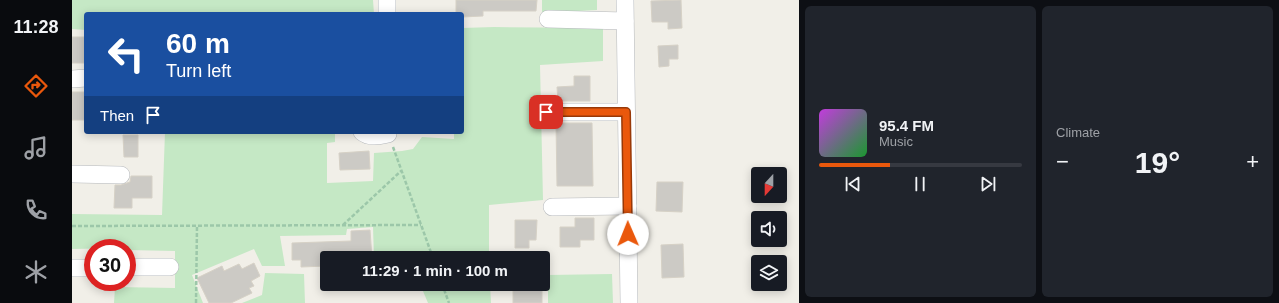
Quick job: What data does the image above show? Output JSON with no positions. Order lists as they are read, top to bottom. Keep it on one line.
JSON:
{"north":"bottom","page":{"tabs":"11:28","tile":"Climate","turn":["60 m","Turn left"],"then":"Then","song":["95.4 FM","Music"],"heat":["−","19°","+"],"limit":"30","trip":"11:29 · 1 min · 100 m"}}
